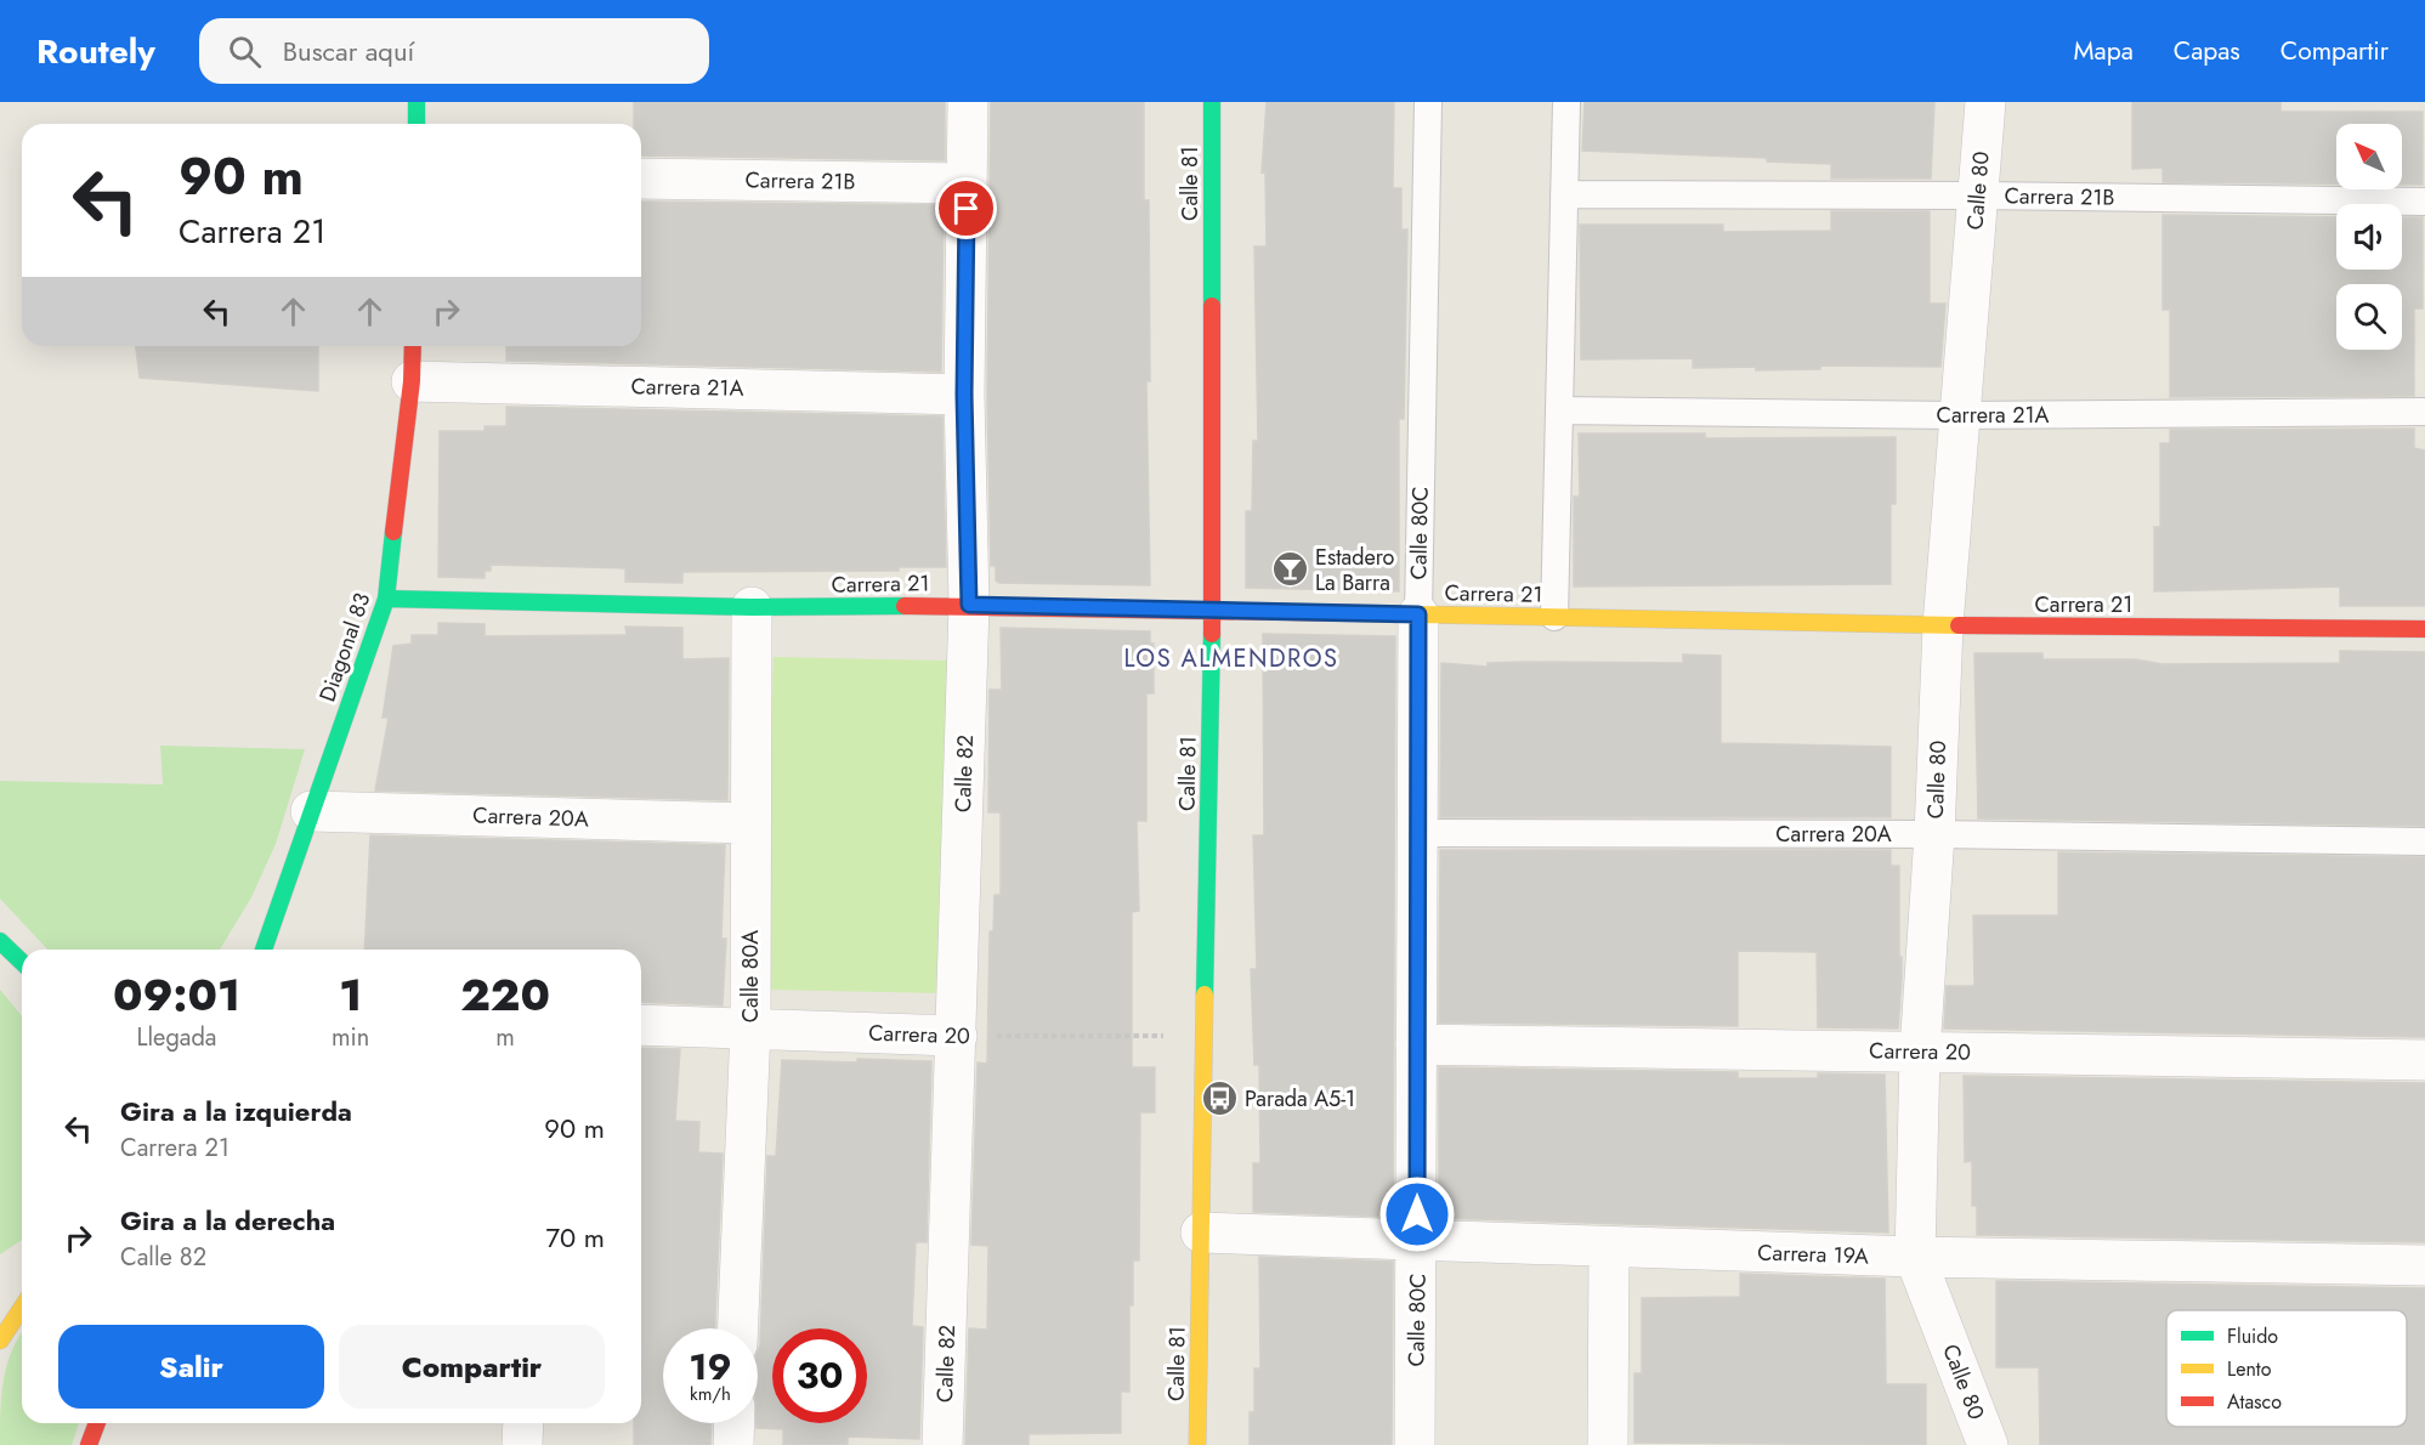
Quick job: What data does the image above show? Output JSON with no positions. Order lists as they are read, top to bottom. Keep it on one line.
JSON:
{"streets":{"street":["Carrera 21B","Calle 81","Calle 80","Carrera 21A","Calle 80C","Carrera 21","Diagonal 83","Calle 82","Carrera 20A","Calle 80A","Carrera 20","Carrera 19A"]},"crossings":[["Carrera 21B","Calle 80"],["Carrera 21B","Calle 82"],["Calle 81","Carrera 21"],["Calle 81","Carrera 20"],["Calle 81","Carrera 19A"],["Calle 80","Carrera 21A"],["Calle 80","Carrera 21"],["Calle 80","Carrera 20A"],["Calle 80","Carrera 20"],["Calle 80","Carrera 19A"],["Carrera 21A","Diagonal 83"],["Carrera 21A","Calle 82"],["Calle 80C","Carrera 21"],["Calle 80C","Carrera 20A"],["Calle 80C","Carrera 20"],["Calle 80C","Carrera 19A"],["Carrera 21","Diagonal 83"],["Carrera 21","Calle 82"],["Carrera 21","Calle 80A"],["Diagonal 83","Carrera 20A"],["Calle 82","Carrera 20"],["Carrera 20A","Calle 80A"],["Calle 80A","Carrera 20"]],"districts":["LOS ALMENDROS"],"places":{"bar":["Estadero La Barra"],"bus stop":["Parada A5-1"]},"legend":["Fluido","Lento","Atasco"],"north":"top left","page":{"header":"Routely","search":"Buscar aquí","nav":["Mapa","Capas","Compartir"],"turn":["90 m","Carrera 21"],"eta":["09:01","Llegada","1","min","220","m"],"list":[{"name":"Gira a la izquierda","note":"Carrera 21","value":"90 m"},{"name":"Gira a la derecha","note":"Calle 82","value":"70 m"}],"buttons":["Salir","Compartir"],"speed":"19 km/h","limit":"30"}}
